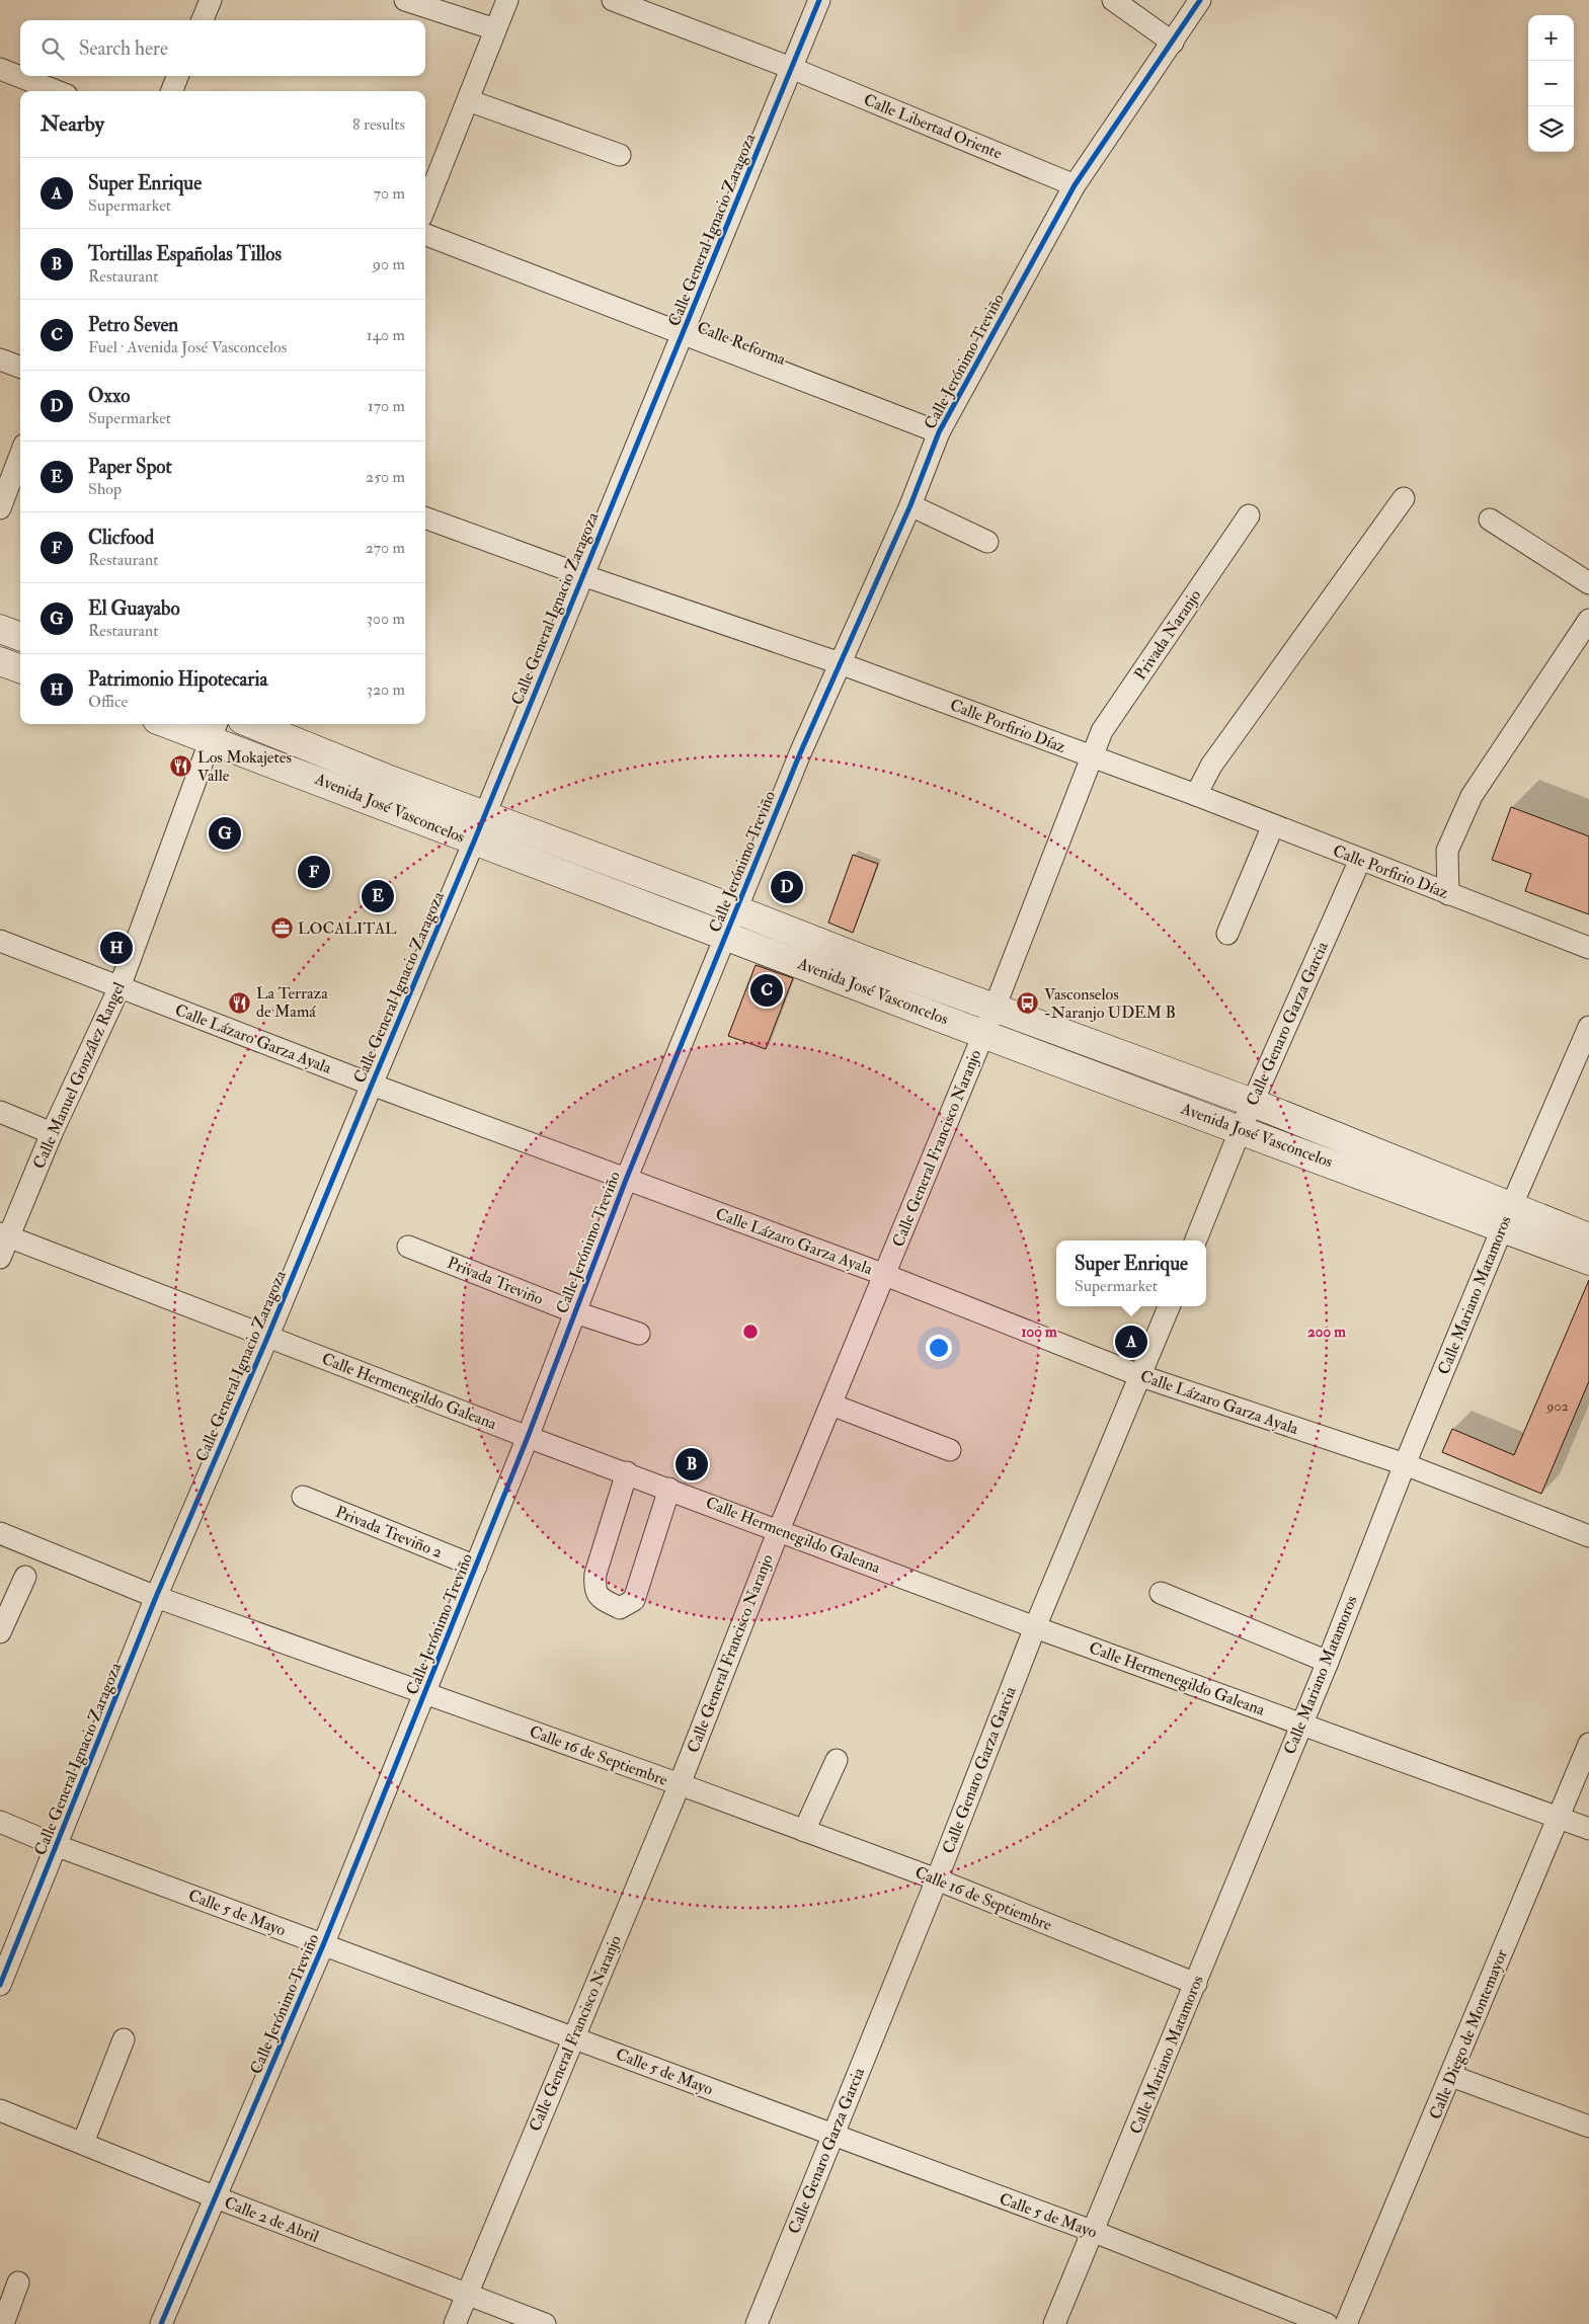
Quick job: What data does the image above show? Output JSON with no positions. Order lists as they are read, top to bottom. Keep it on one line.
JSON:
{"streets":{"main road":["Avenida José Vasconcelos"],"street":["Calle Libertad Oriente","Calle General Ignacio Zaragoza","Calle Reforma","Calle Jerónimo Treviño","Privada Naranjo","Calle Porfirio Díaz","Calle Genaro Garza Garcia","Calle Lázaro Garza Ayala","Calle Manuel González Rangel","Calle General Francisco Naranjo","Privada Treviño","Calle Mariano Matamoros","Calle Hermenegildo Galeana","Privada Treviño 2","Calle 16 de Septiembre","Calle 5 de Mayo","Calle Diego de Montemayor","Calle 2 de Abril"]},"crossings":[["Calle Libertad Oriente","Calle General Ignacio Zaragoza"],["Calle Libertad Oriente","Calle Jerónimo Treviño"],["Calle General Ignacio Zaragoza","Calle Reforma"],["Calle General Ignacio Zaragoza","Calle Porfirio Díaz"],["Calle General Ignacio Zaragoza","Avenida José Vasconcelos"],["Calle General Ignacio Zaragoza","Calle Lázaro Garza Ayala"],["Calle General Ignacio Zaragoza","Calle Hermenegildo Galeana"],["Calle General Ignacio Zaragoza","Calle 16 de Septiembre"],["Calle General Ignacio Zaragoza","Calle 5 de Mayo"],["Calle Reforma","Calle Jerónimo Treviño"],["Calle Jerónimo Treviño","Calle Porfirio Díaz"],["Calle Jerónimo Treviño","Avenida José Vasconcelos"],["Calle Jerónimo Treviño","Calle Lázaro Garza Ayala"],["Calle Jerónimo Treviño","Privada Treviño"],["Calle Jerónimo Treviño","Calle Hermenegildo Galeana"],["Calle Jerónimo Treviño","Privada Treviño 2"],["Calle Jerónimo Treviño","Calle 16 de Septiembre"],["Calle Jerónimo Treviño","Calle 5 de Mayo"],["Calle Jerónimo Treviño","Calle 2 de Abril"],["Privada Naranjo","Calle Porfirio Díaz"],["Privada Naranjo","Calle General Francisco Naranjo"],["Calle Porfirio Díaz","Calle Genaro Garza Garcia"],["Calle Porfirio Díaz","Calle General Francisco Naranjo"],["Avenida José Vasconcelos","Calle Genaro Garza Garcia"],["Avenida José Vasconcelos","Calle Manuel González Rangel"],["Avenida José Vasconcelos","Calle General Francisco Naranjo"],["Avenida José Vasconcelos","Calle Mariano Matamoros"],["Calle Genaro Garza Garcia","Calle Lázaro Garza Ayala"],["Calle Genaro Garza Garcia","Calle Hermenegildo Galeana"],["Calle Genaro Garza Garcia","Calle 16 de Septiembre"],["Calle Genaro Garza Garcia","Calle 5 de Mayo"],["Calle Lázaro Garza Ayala","Calle Manuel González Rangel"],["Calle Lázaro Garza Ayala","Calle General Francisco Naranjo"],["Calle Lázaro Garza Ayala","Calle Mariano Matamoros"],["Calle Manuel González Rangel","Calle Hermenegildo Galeana"],["Calle General Francisco Naranjo","Calle Hermenegildo Galeana"],["Calle General Francisco Naranjo","Calle 16 de Septiembre"],["Calle General Francisco Naranjo","Calle 5 de Mayo"],["Calle General Francisco Naranjo","Calle 2 de Abril"],["Calle Mariano Matamoros","Calle Hermenegildo Galeana"],["Calle Mariano Matamoros","Calle 16 de Septiembre"],["Calle Mariano Matamoros","Calle 5 de Mayo"],["Calle Hermenegildo Galeana","Calle Diego de Montemayor"]],"places":{"restaurant":["Los Mokajetes Valle","La Terraza de Mamá"],"office":["LOCALITAL"],"bus stop":["Vasconselos -Naranjo UDEM B"]},"house_numbers":["902"],"page":{"map_buttons":["+","−"],"search":"Search here","heading":["Nearby","8 results"],"list":[{"mark":"A","name":"Super Enrique","note":"Supermarket","value":"70 m"},{"mark":"B","name":"Tortillas Españolas Tillos","note":"Restaurant","value":"90 m"},{"mark":"C","name":"Petro Seven","note":"Fuel · Avenida José Vasconcelos","value":"140 m"},{"mark":"D","name":"Oxxo","note":"Supermarket","value":"170 m"},{"mark":"E","name":"Paper Spot","note":"Shop","value":"250 m"},{"mark":"F","name":"Clicfood","note":"Restaurant","value":"270 m"},{"mark":"G","name":"El Guayabo","note":"Restaurant","value":"300 m"},{"mark":"H","name":"Patrimonio Hipotecaria","note":"Office","value":"320 m"}],"pins":["G","F","D","E","H","C","A","B"],"popup":["Super Enrique","Supermarket"]},"rings":["100 m","200 m"]}
